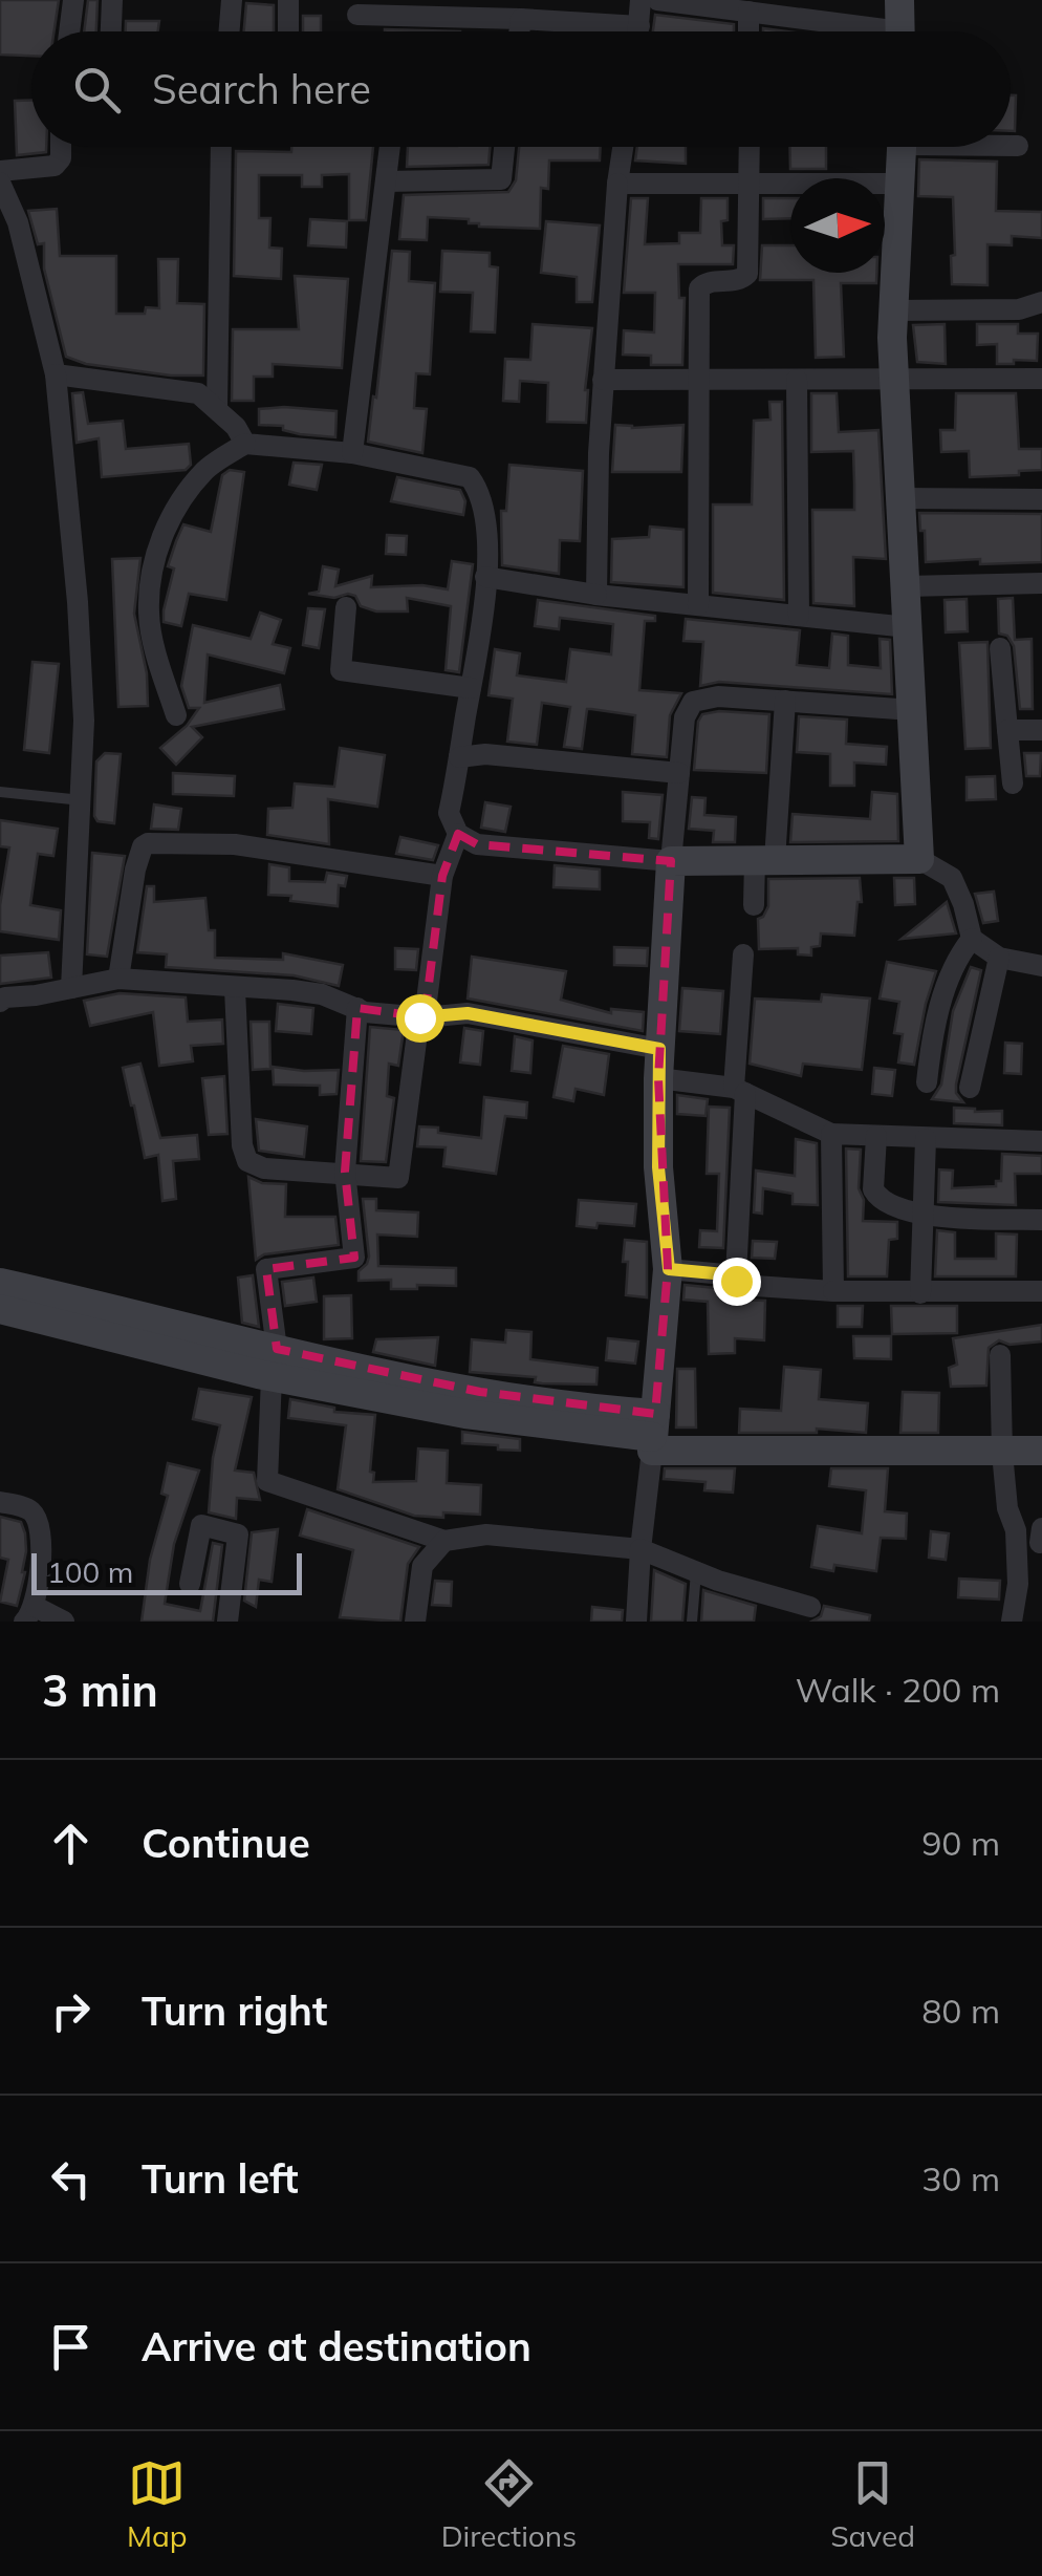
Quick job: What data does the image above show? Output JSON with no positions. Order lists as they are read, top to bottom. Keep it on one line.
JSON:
{"scale_bar":"100 m","north":"right","page":{"search":"Search here","scale":"100 m","heading":["3 min","Walk · 200 m"],"list":[["Continue","90 m"],["Turn right","80 m"],["Turn left","30 m"],"Arrive at destination"],"nav":["Map","Directions","Saved"]}}
